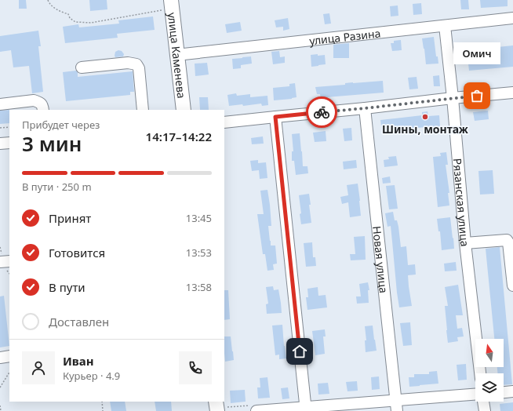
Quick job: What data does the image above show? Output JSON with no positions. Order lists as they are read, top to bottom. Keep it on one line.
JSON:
{"streets":{"main road":["улица Каменева"],"street":["улица Разина","Рязанская улица","Новая улица"]},"crossings":[["улица Разина","улица Каменева"],["улица Разина","Рязанская улица"]],"places":["Омич","Шины, монтаж"],"north":"top","page":{"bubble":"Омич","heading":["3 мин","Прибудет через","14:17–14:22"],"panel":["Иван","Курьер · 4.9"],"bar":"В пути · 250 m","list":[["Принят","13:45"],["Готовится","13:53"],["В пути","13:58"],"Доставлен"]}}
